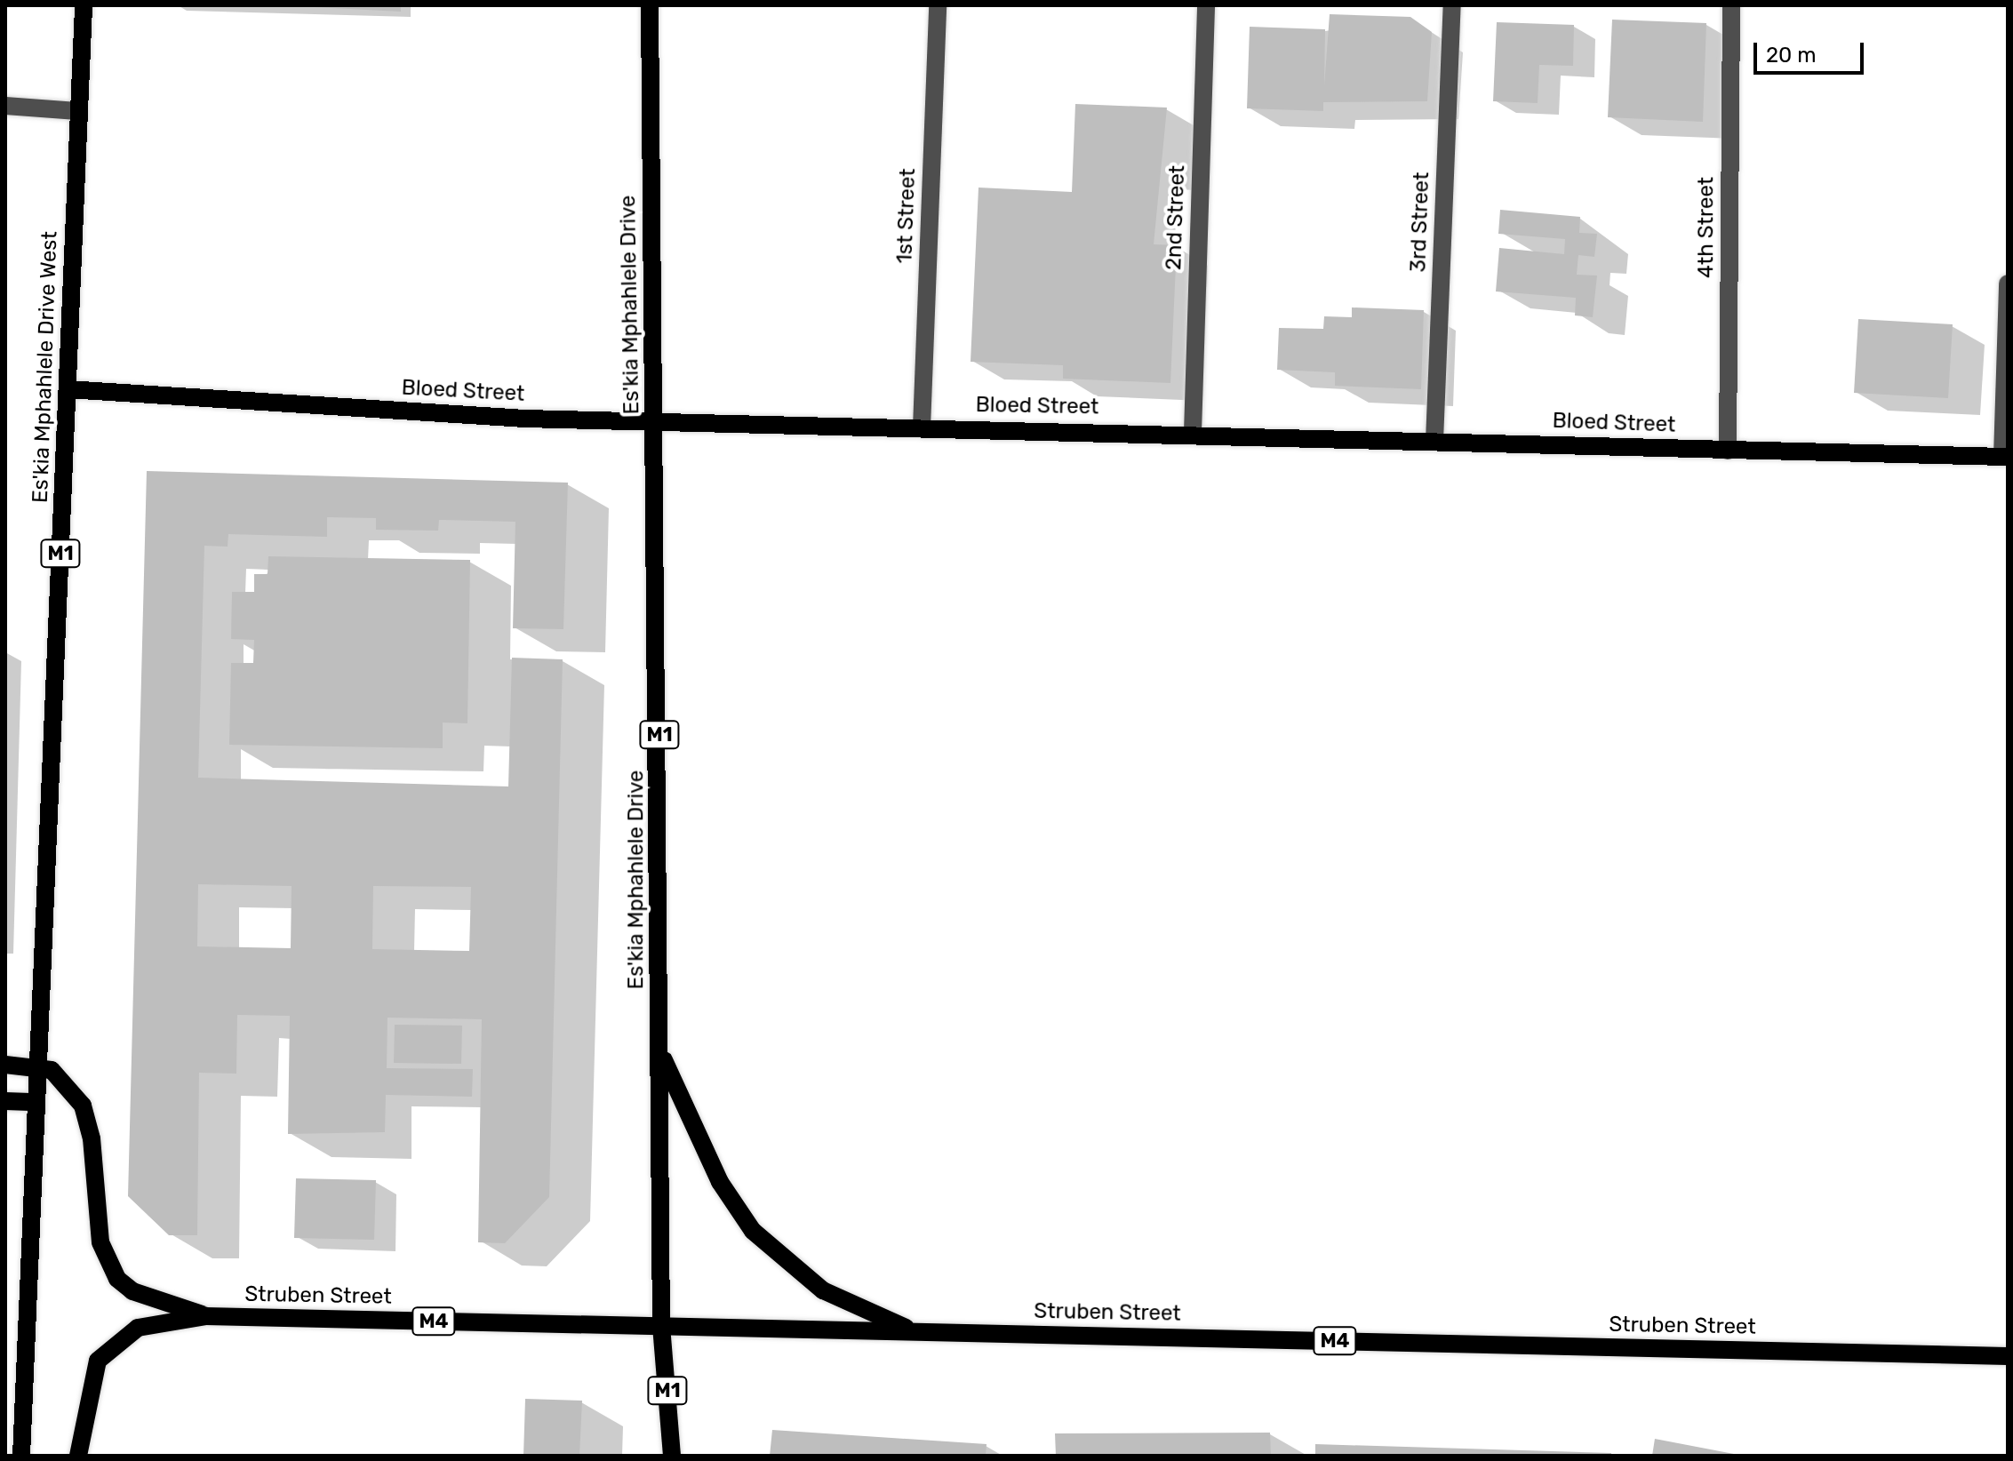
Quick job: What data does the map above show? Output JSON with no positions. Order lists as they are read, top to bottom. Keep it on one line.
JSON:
{"streets":{"main road":["Es'kia Mphahlele Drive","Es'kia Mphahlele Drive West","Bloed Street","M1","Struben Street","M4"],"street":["1st Street","2nd Street","3rd Street","4th Street"]},"crossings":[["1st Street","Bloed Street"],["2nd Street","Bloed Street"],["3rd Street","Bloed Street"],["4th Street","Bloed Street"],["Es'kia Mphahlele Drive","Bloed Street"],["Es'kia Mphahlele Drive","Struben Street"],["Es'kia Mphahlele Drive West","Bloed Street"]],"scale_bar":"20 m"}
